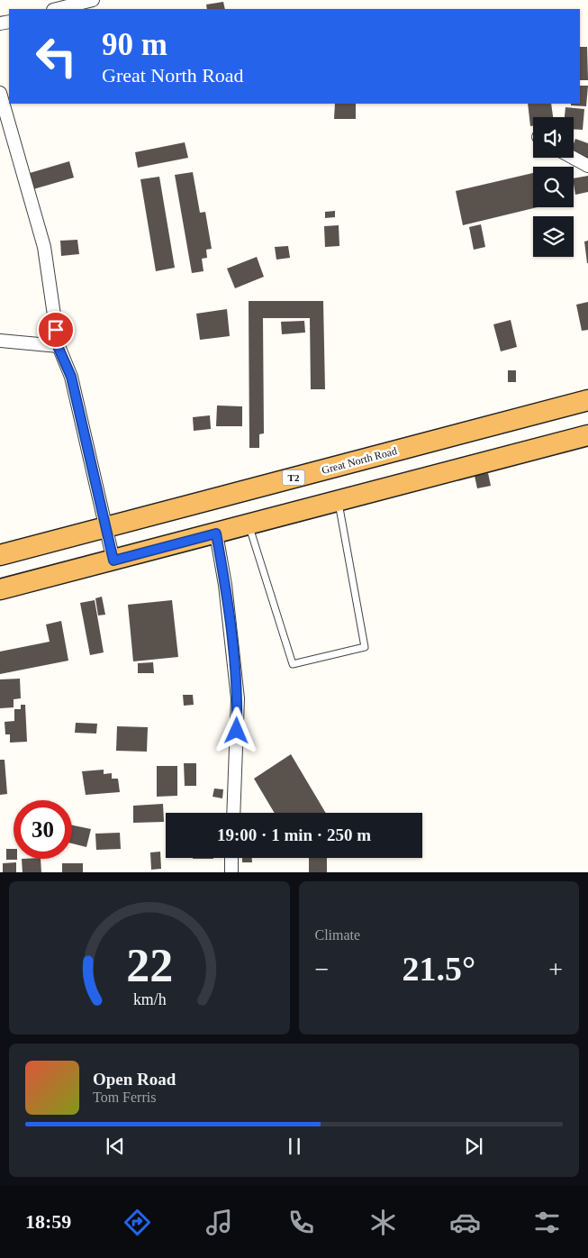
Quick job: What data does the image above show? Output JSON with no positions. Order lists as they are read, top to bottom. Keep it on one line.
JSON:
{"streets":{"highway":["Great North Road","T2"]},"page":{"turn":["90 m","Great North Road"],"limit":"30","trip":"19:00 · 1 min · 250 m","tile":"Climate","heat":["−","21.5°","+"],"song":["Open Road","Tom Ferris"],"tabs":"18:59","gauge":["22","km/h"]}}
